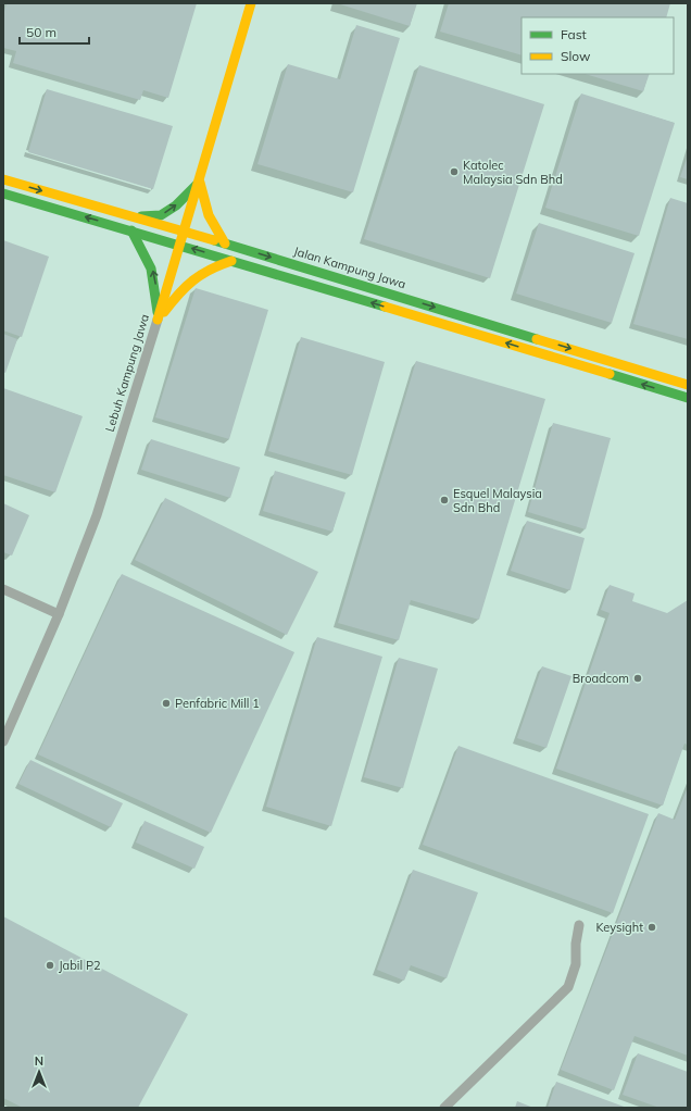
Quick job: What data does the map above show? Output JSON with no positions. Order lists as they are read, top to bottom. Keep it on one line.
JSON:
{"streets":{"street":["Jalan Kampung Jawa","Lebuh Kampung Jawa"]},"crossings":[["Jalan Kampung Jawa","Lebuh Kampung Jawa"]],"places":["Katolec Malaysia Sdn Bhd","Esquel Malaysia Sdn Bhd","Broadcom","Penfabric Mill 1","Keysight","Jabil P2"],"legend":["Fast","Slow"],"scale_bar":"50 m","north":"top"}
